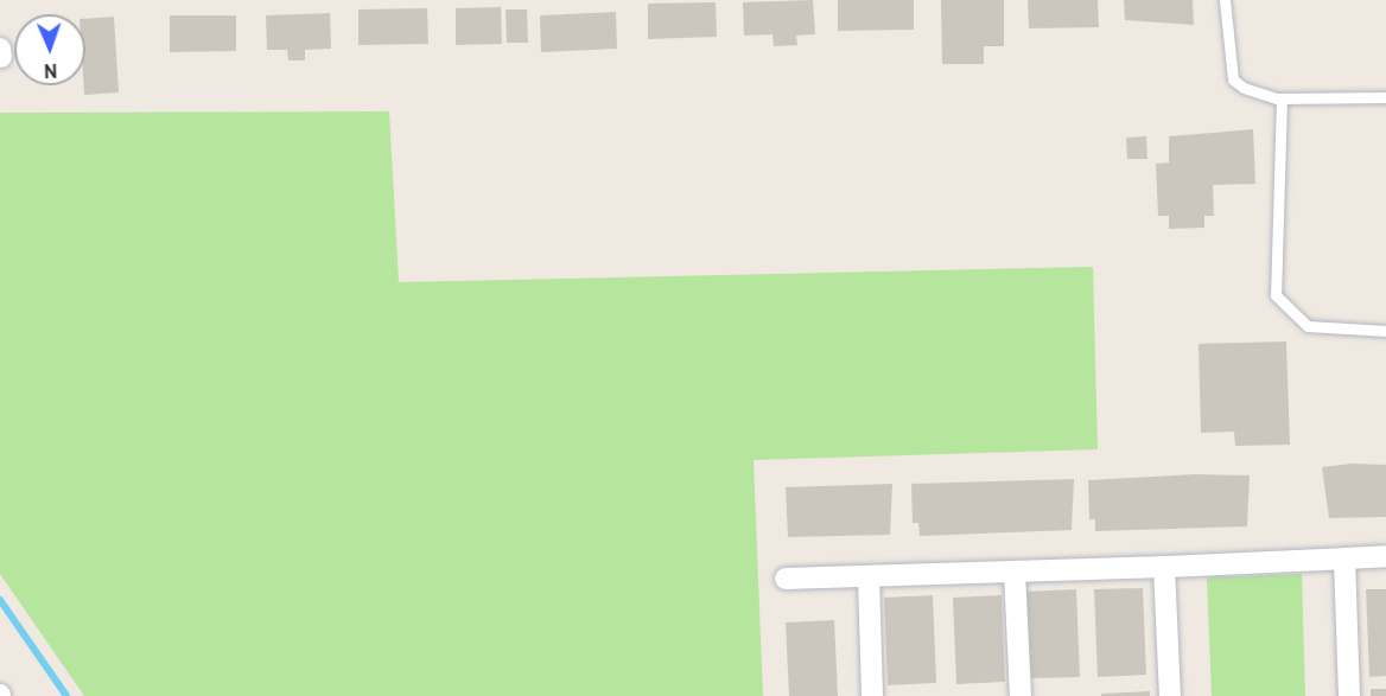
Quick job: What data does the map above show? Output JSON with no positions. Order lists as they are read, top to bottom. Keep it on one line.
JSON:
{"north":"bottom"}
